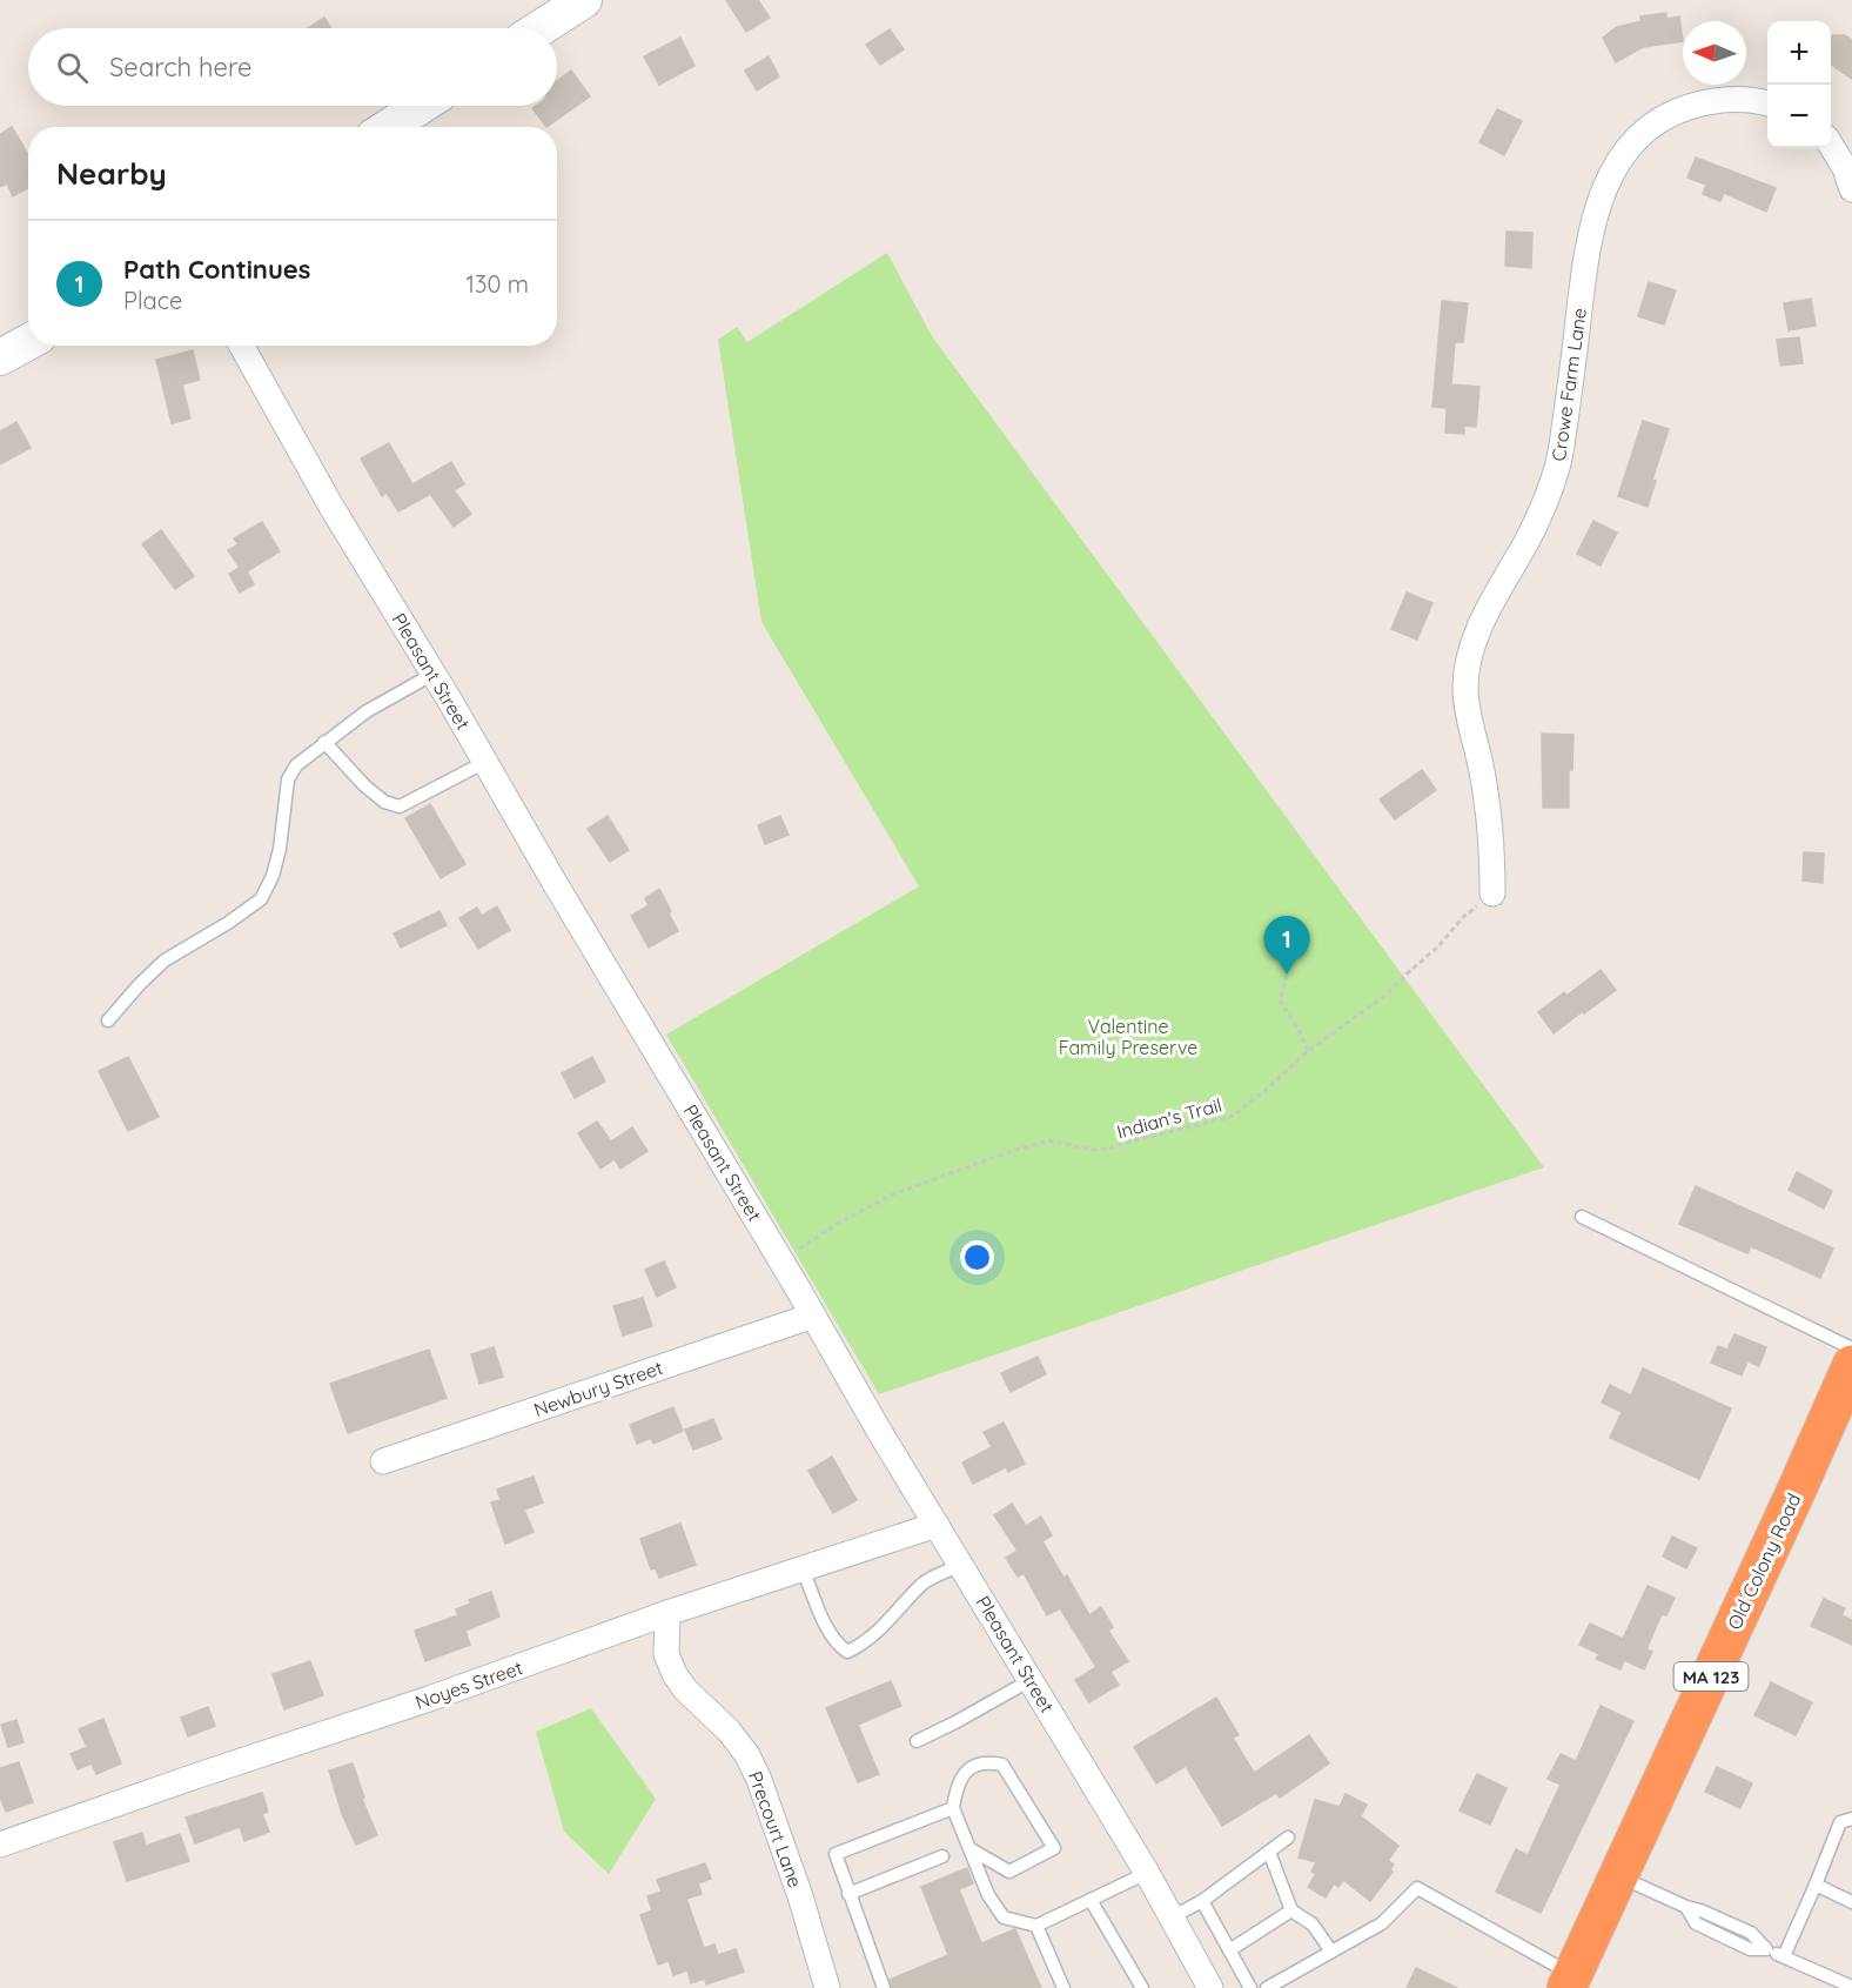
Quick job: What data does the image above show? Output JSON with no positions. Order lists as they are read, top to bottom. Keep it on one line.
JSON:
{"streets":{"highway":["Old Colony Road","MA 123"],"street":["Crowe Farm Lane","Pleasant Street","Newbury Street","Noyes Street","Precourt Lane"],"path":["Indian's Trail"]},"crossings":[["Crowe Farm Lane","Indian's Trail"],["Pleasant Street","Newbury Street"],["Pleasant Street","Noyes Street"],["Noyes Street","Precourt Lane"]],"parks":["Valentine Family Preserve"],"north":"left","page":{"map_buttons":["+","−"],"search":"Search here","heading":"Nearby","list":[{"mark":"1","name":"Path Continues","note":"Place","value":"130 m"}],"pins":"1"}}
